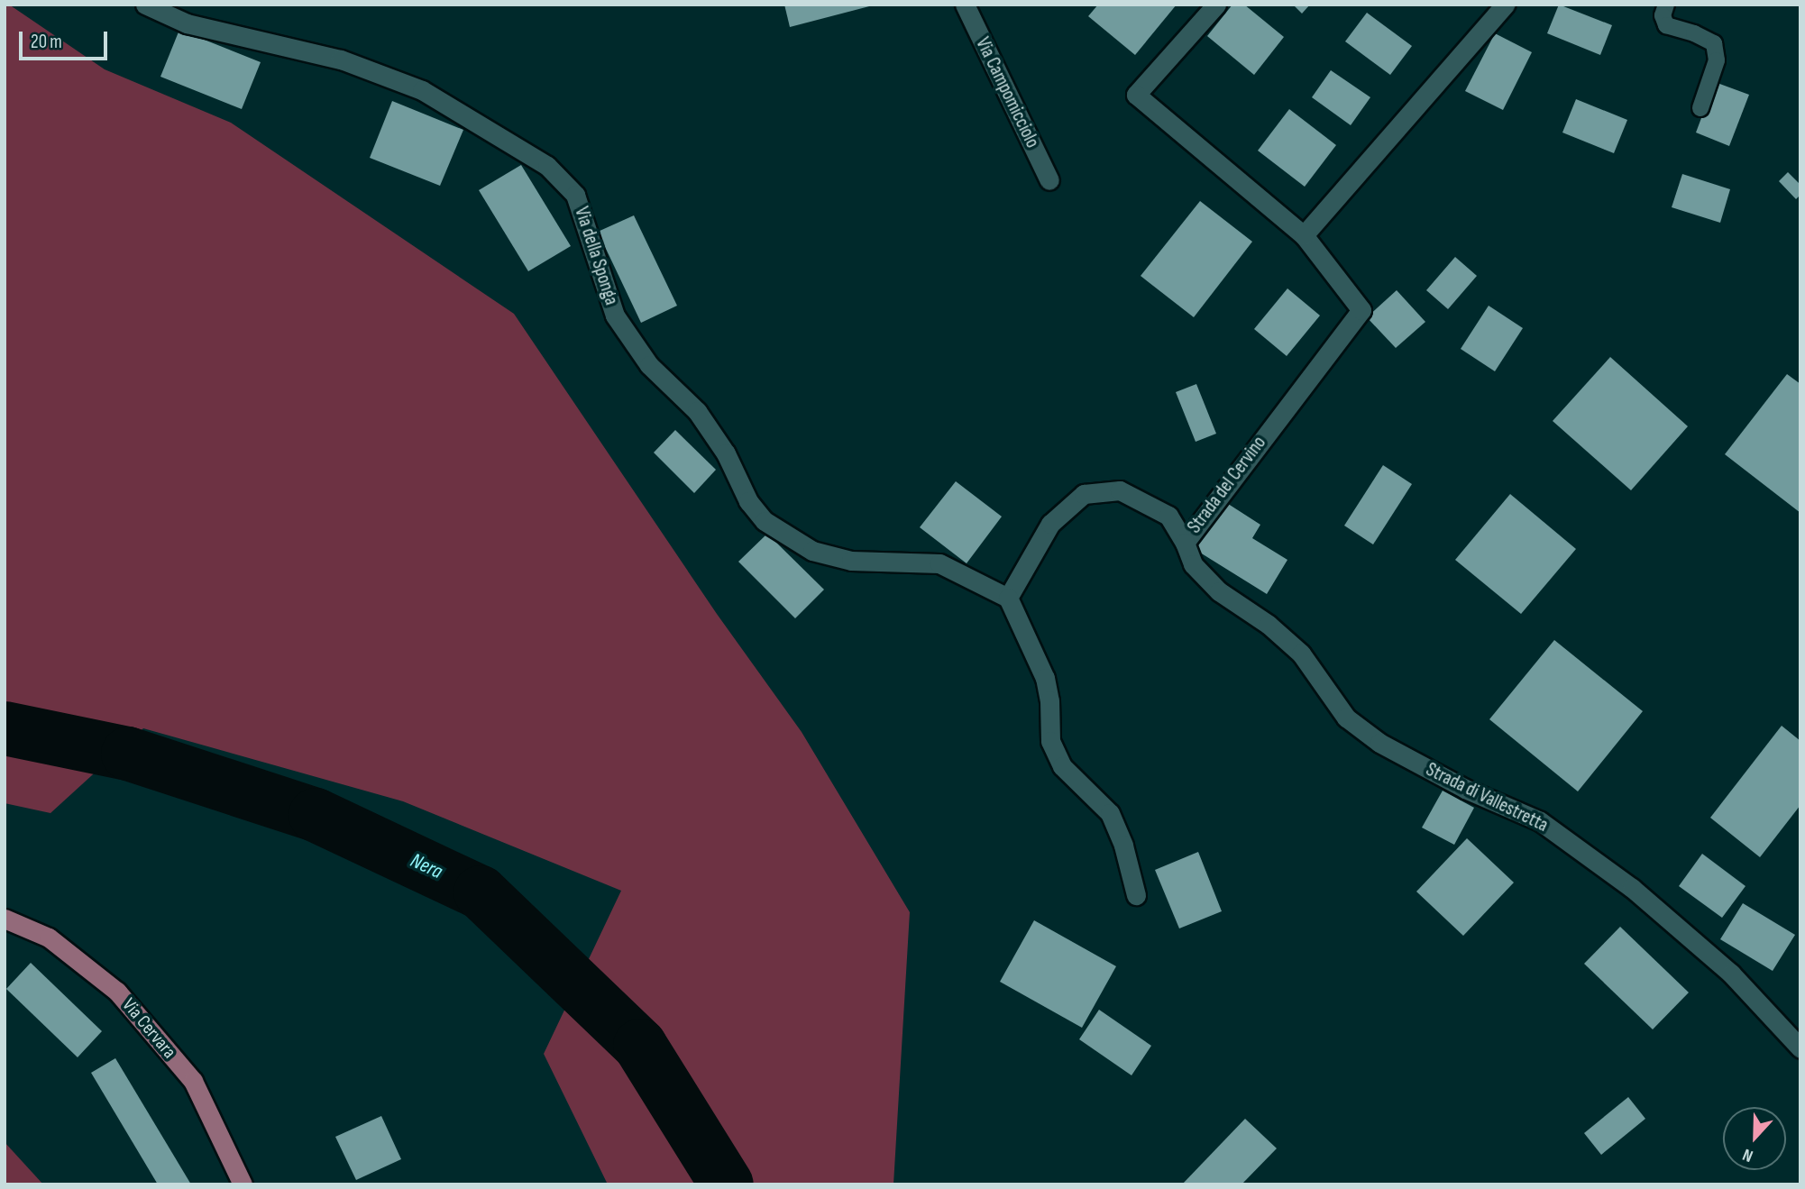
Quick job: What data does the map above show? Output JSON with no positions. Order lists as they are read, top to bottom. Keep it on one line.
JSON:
{"streets":{"main road":["Via Cervara"],"street":["Via Campomicciolo","Via della Sponga","Strada del Cervino","Strada di Vallestretta"]},"crossings":[["Via della Sponga","Strada del Cervino"],["Strada del Cervino","Strada di Vallestretta"]],"water":["Nera"],"scale_bar":"20 m","north":"bottom"}
